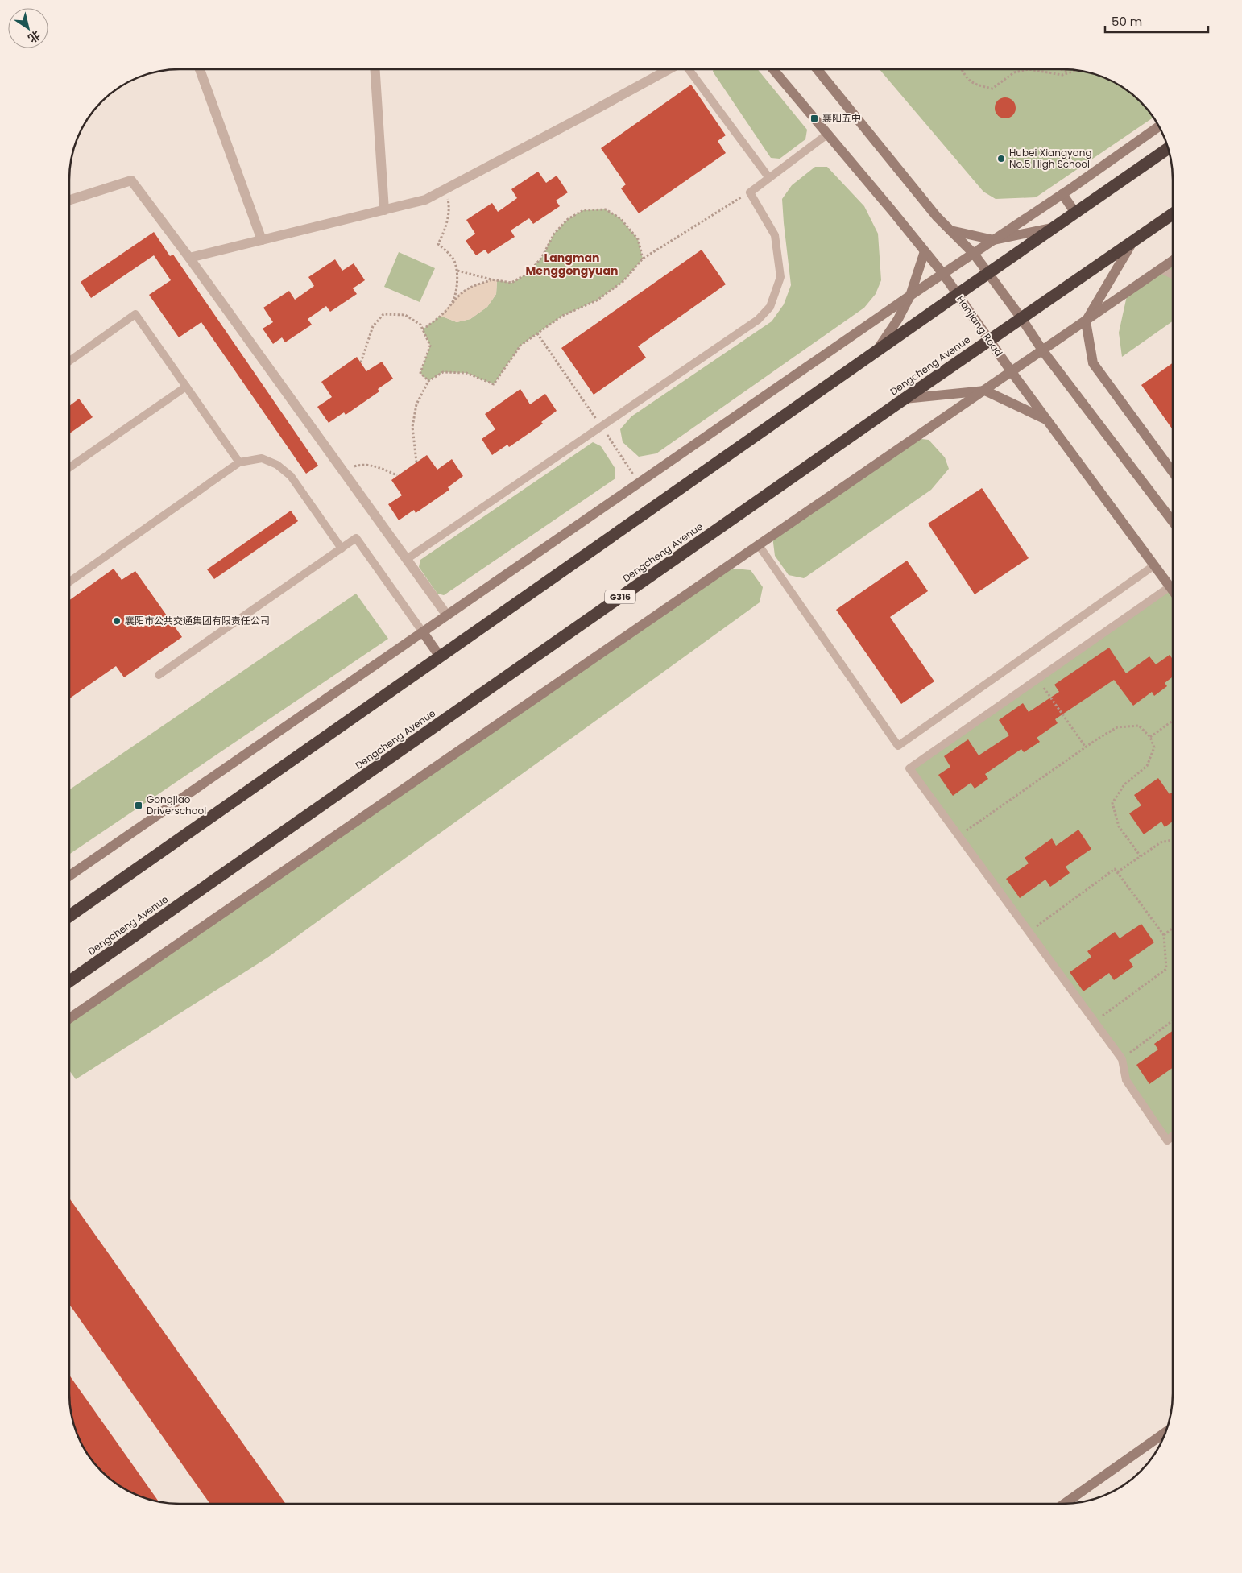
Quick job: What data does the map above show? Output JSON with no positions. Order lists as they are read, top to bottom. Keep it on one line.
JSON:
{"streets":{"highway":["Dengcheng Avenue","G316"],"street":["Hanjiang Road"]},"crossings":[["Hanjiang Road","Dengcheng Avenue"]],"districts":["Langman Menggongyuan"],"places":{"transit":["襄阳五中","Gongjiao Driverschool"],"other":["Hubei Xiangyang No.5 High School","襄阳市公共交通集团有限责任公司"]},"scale_bar":"50 m","north":"bottom right"}
